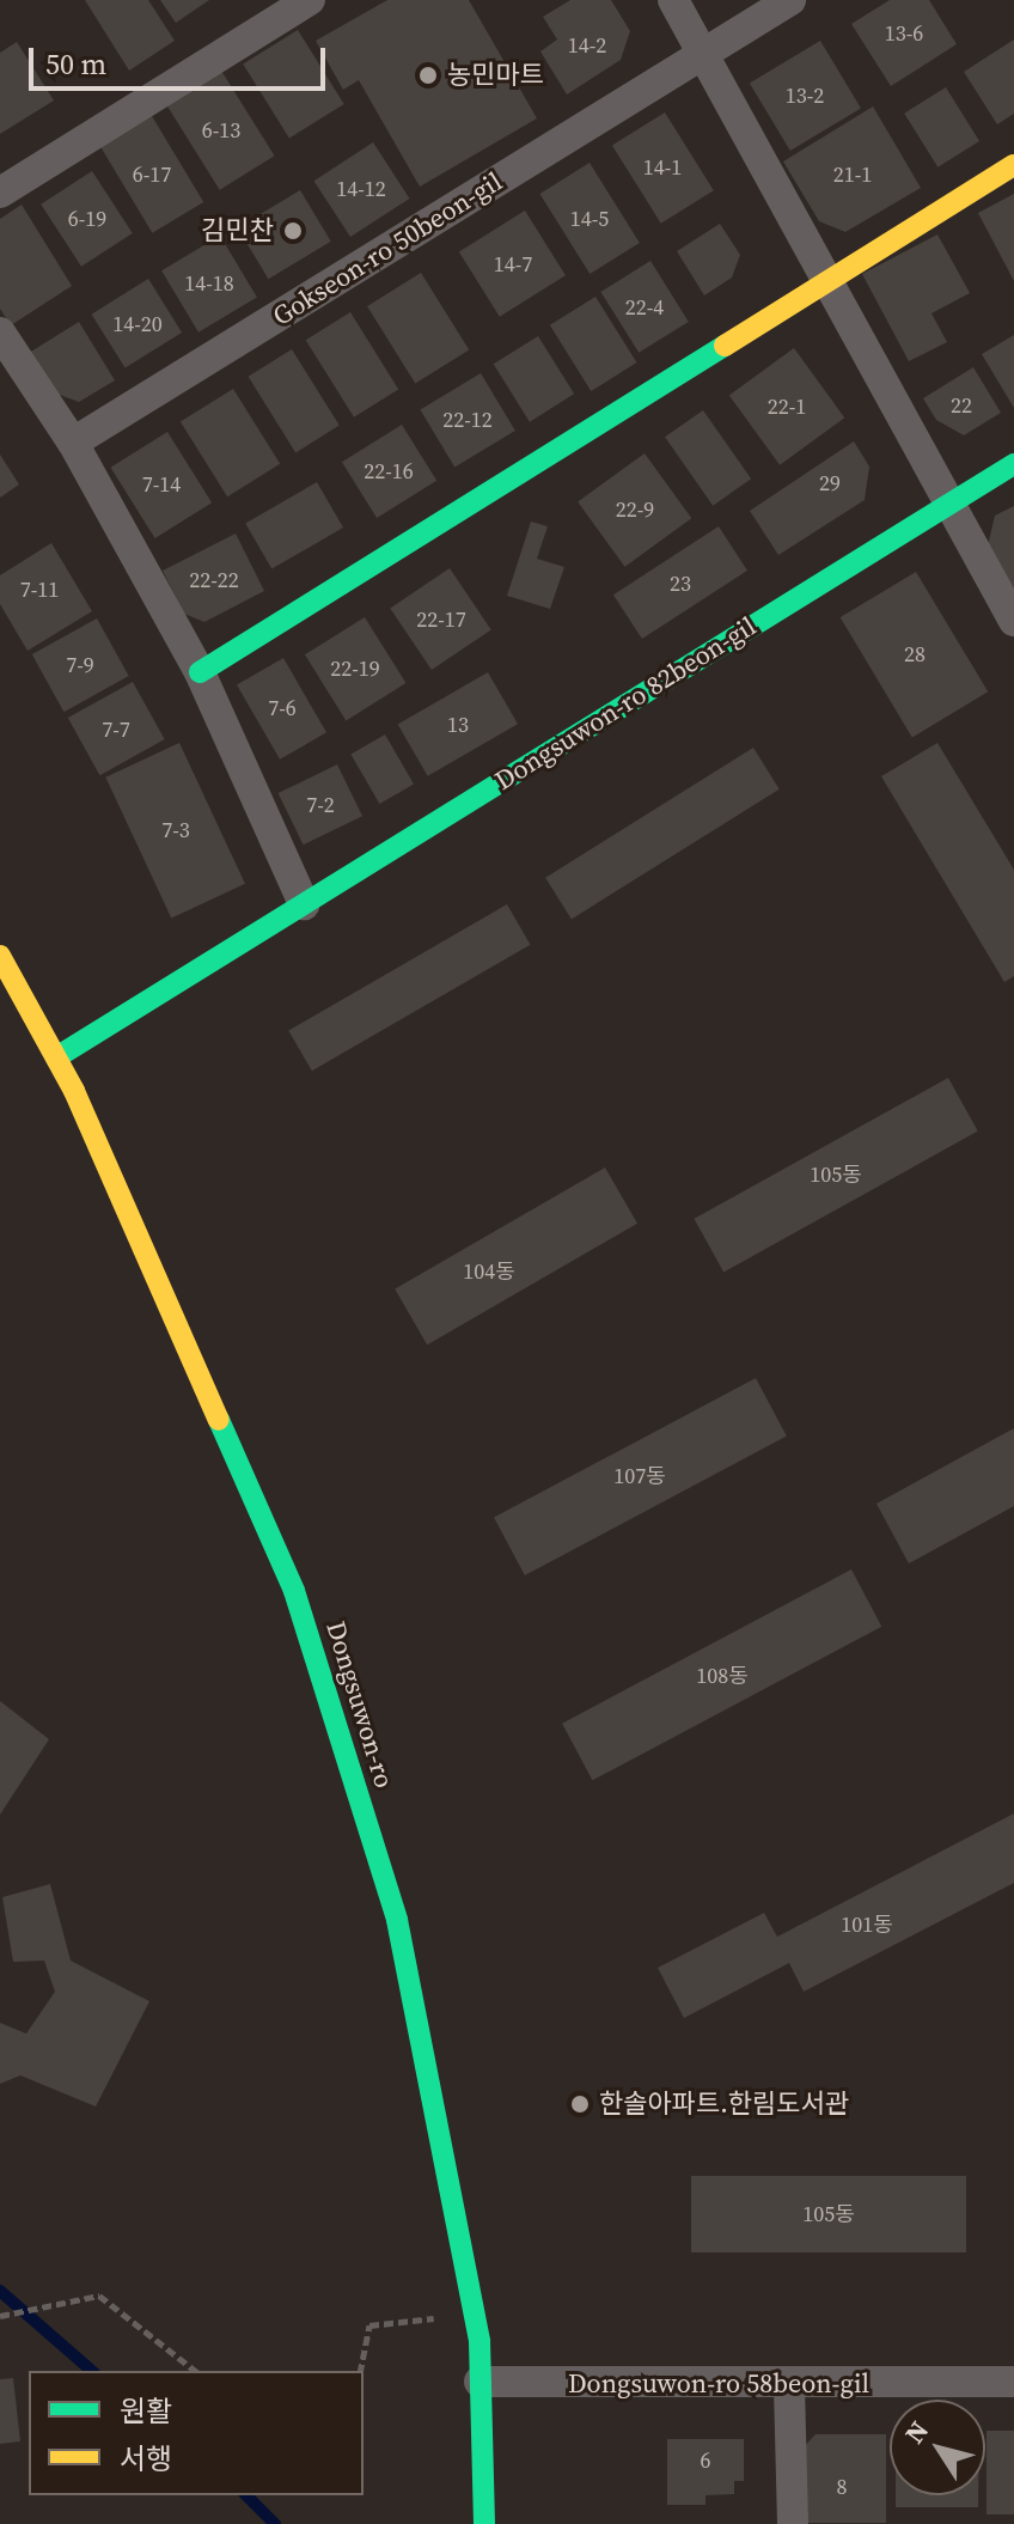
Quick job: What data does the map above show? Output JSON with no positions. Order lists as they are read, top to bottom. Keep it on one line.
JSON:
{"streets":{"street":["Gokseon-ro 50beon-gil","Dongsuwon-ro 82beon-gil","Dongsuwon-ro","Dongsuwon-ro 58beon-gil"]},"crossings":[["Dongsuwon-ro 82beon-gil","Dongsuwon-ro"],["Dongsuwon-ro","Dongsuwon-ro 58beon-gil"]],"places":["농민마트","김민찬","한솔아파트.한림도서관"],"house_numbers":["13-6","14-2","13-2","6-13","14-1","6-17","21-1","14-12","6-19","14-5","14-7","14-18","22-4","14-20","22","22-1","22-12","22-16","29","7-14","22-9","22-22","23","7-11","22-17","28","7-9","22-19","7-6","13","7-7","7-2","7-3","105동","104동","107동","108동","101동","105동","6","8"],"legend":["원활","서행"],"scale_bar":"50 m","north":"top left"}
